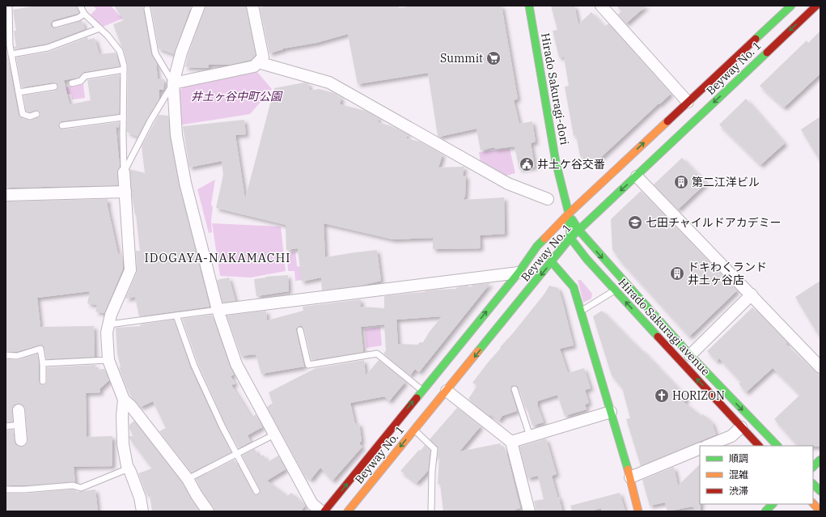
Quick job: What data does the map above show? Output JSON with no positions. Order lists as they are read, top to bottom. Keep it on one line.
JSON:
{"streets":{"main road":["Beyway No. 1","Hirado Sakuragi-dori","Hirado Sakuragi avenue"]},"crossings":[["Beyway No. 1","Hirado Sakuragi-dori"],["Beyway No. 1","Hirado Sakuragi avenue"],["Hirado Sakuragi-dori","Hirado Sakuragi avenue"]],"districts":["IDOGAYA-NAKAMACHI"],"parks":["井土ヶ谷中町公園"],"places":{"supermarket":["Summit"],"public building":["井土ケ谷交番"],"building":["第二江洋ビル","ドキわくランド 井土ヶ谷店"],"school or university":["七田チャイルドアカデミー"],"church":["HORIZON"]},"legend":["順調","混雑","渋滞"]}
